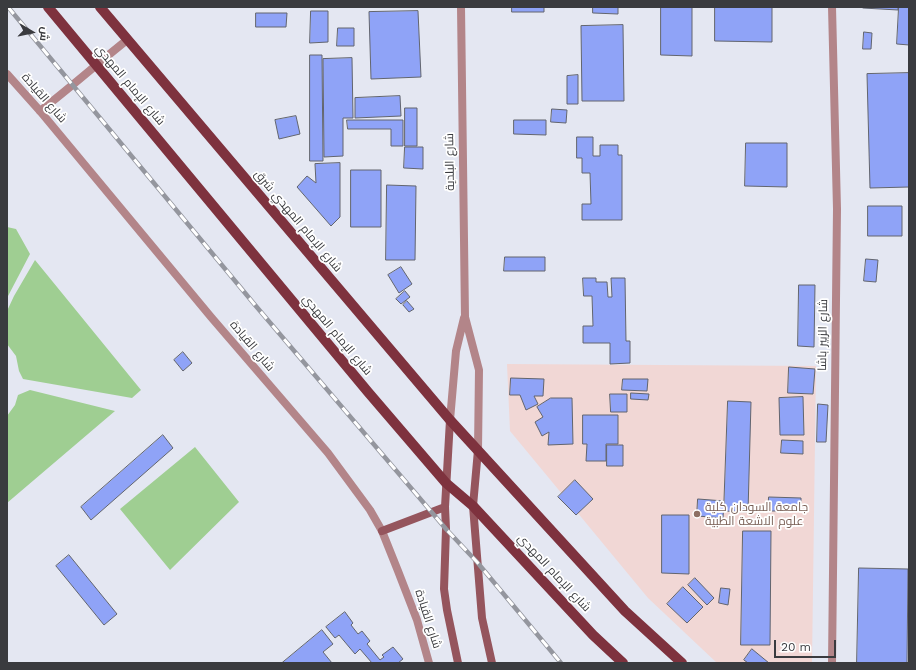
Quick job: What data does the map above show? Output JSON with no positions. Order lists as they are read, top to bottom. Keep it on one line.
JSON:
{"streets":{"main road":["شارع الإمام المهدي","شارع القيادة","شارع الإمام المهدي شرق"],"street":["شارع البلدية","شارع الزبير باشا"]},"crossings":[["شارع الإمام المهدي","شارع القيادة"],["شارع القيادة","شارع الإمام المهدي شرق"]],"places":["جامعة السودان كلية علوم الاشعة الطبية"],"scale_bar":"20 m","north":"right"}
